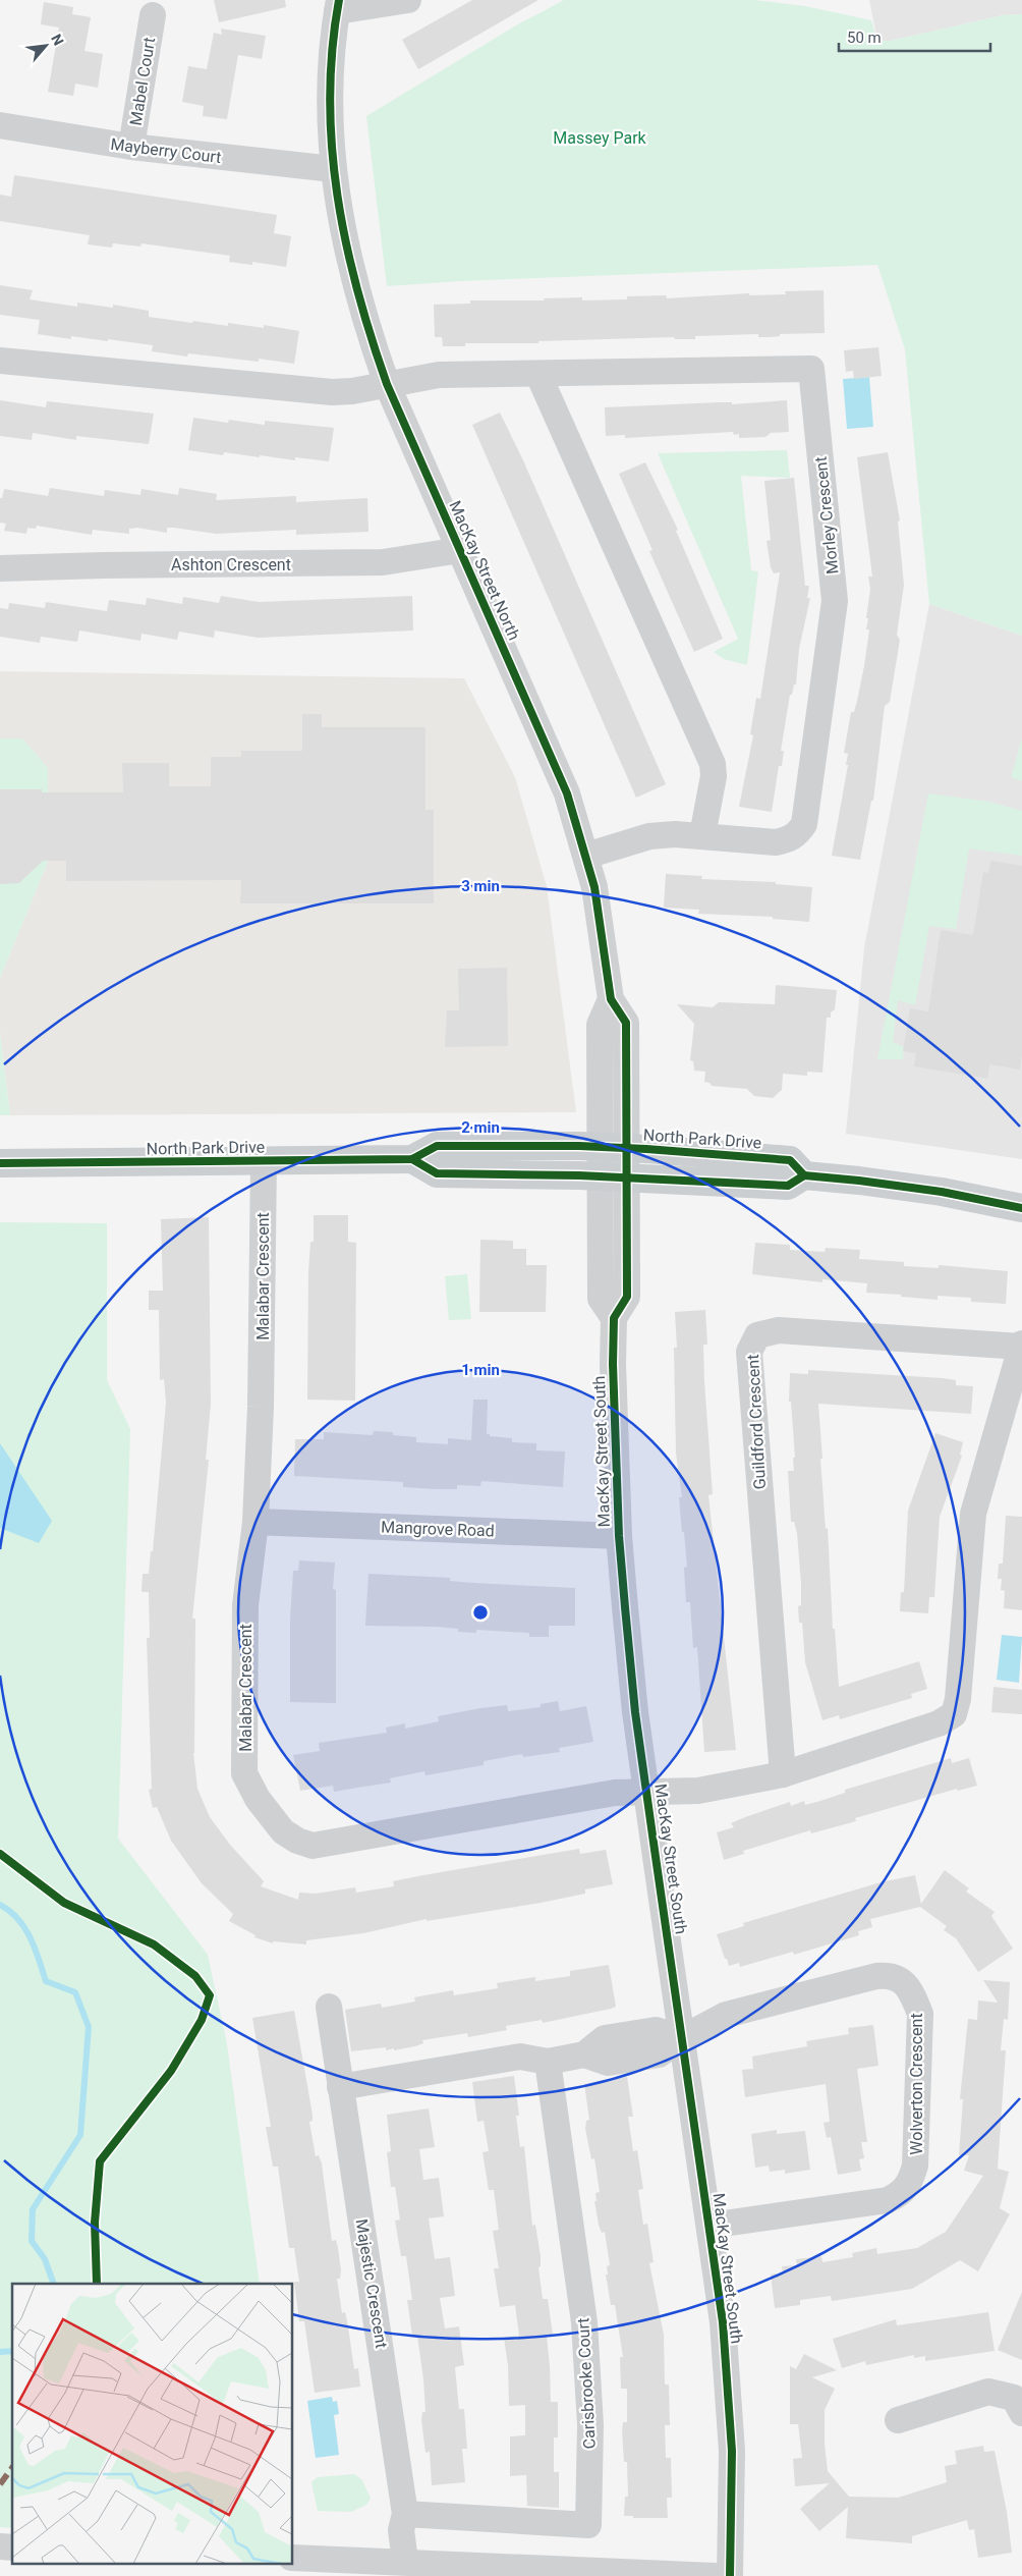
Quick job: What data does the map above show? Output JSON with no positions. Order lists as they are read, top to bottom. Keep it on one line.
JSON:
{"streets":{"main road":["North Park Drive"],"street":["Mabel Court","Mayberry Court","Morley Crescent","Ashton Crescent","MacKay Street North","Malabar Crescent","Guildford Crescent","MacKay Street South","Mangrove Road","Wolverton Crescent","Majestic Crescent","Carisbrooke Court"]},"crossings":[["Mabel Court","Mayberry Court"],["Mayberry Court","MacKay Street North"],["Morley Crescent","MacKay Street North"],["Ashton Crescent","MacKay Street North"],["MacKay Street North","North Park Drive"],["MacKay Street North","MacKay Street South"],["North Park Drive","Malabar Crescent"],["North Park Drive","MacKay Street South"],["Malabar Crescent","Guildford Crescent"],["Malabar Crescent","MacKay Street South"],["Malabar Crescent","Mangrove Road"],["Guildford Crescent","MacKay Street South"],["MacKay Street South","Mangrove Road"],["MacKay Street South","Wolverton Crescent"],["Majestic Crescent","Carisbrooke Court"]],"parks":["Massey Park"],"scale_bar":"50 m","north":"top right","rings":["3 min","2 min","1 min"]}
